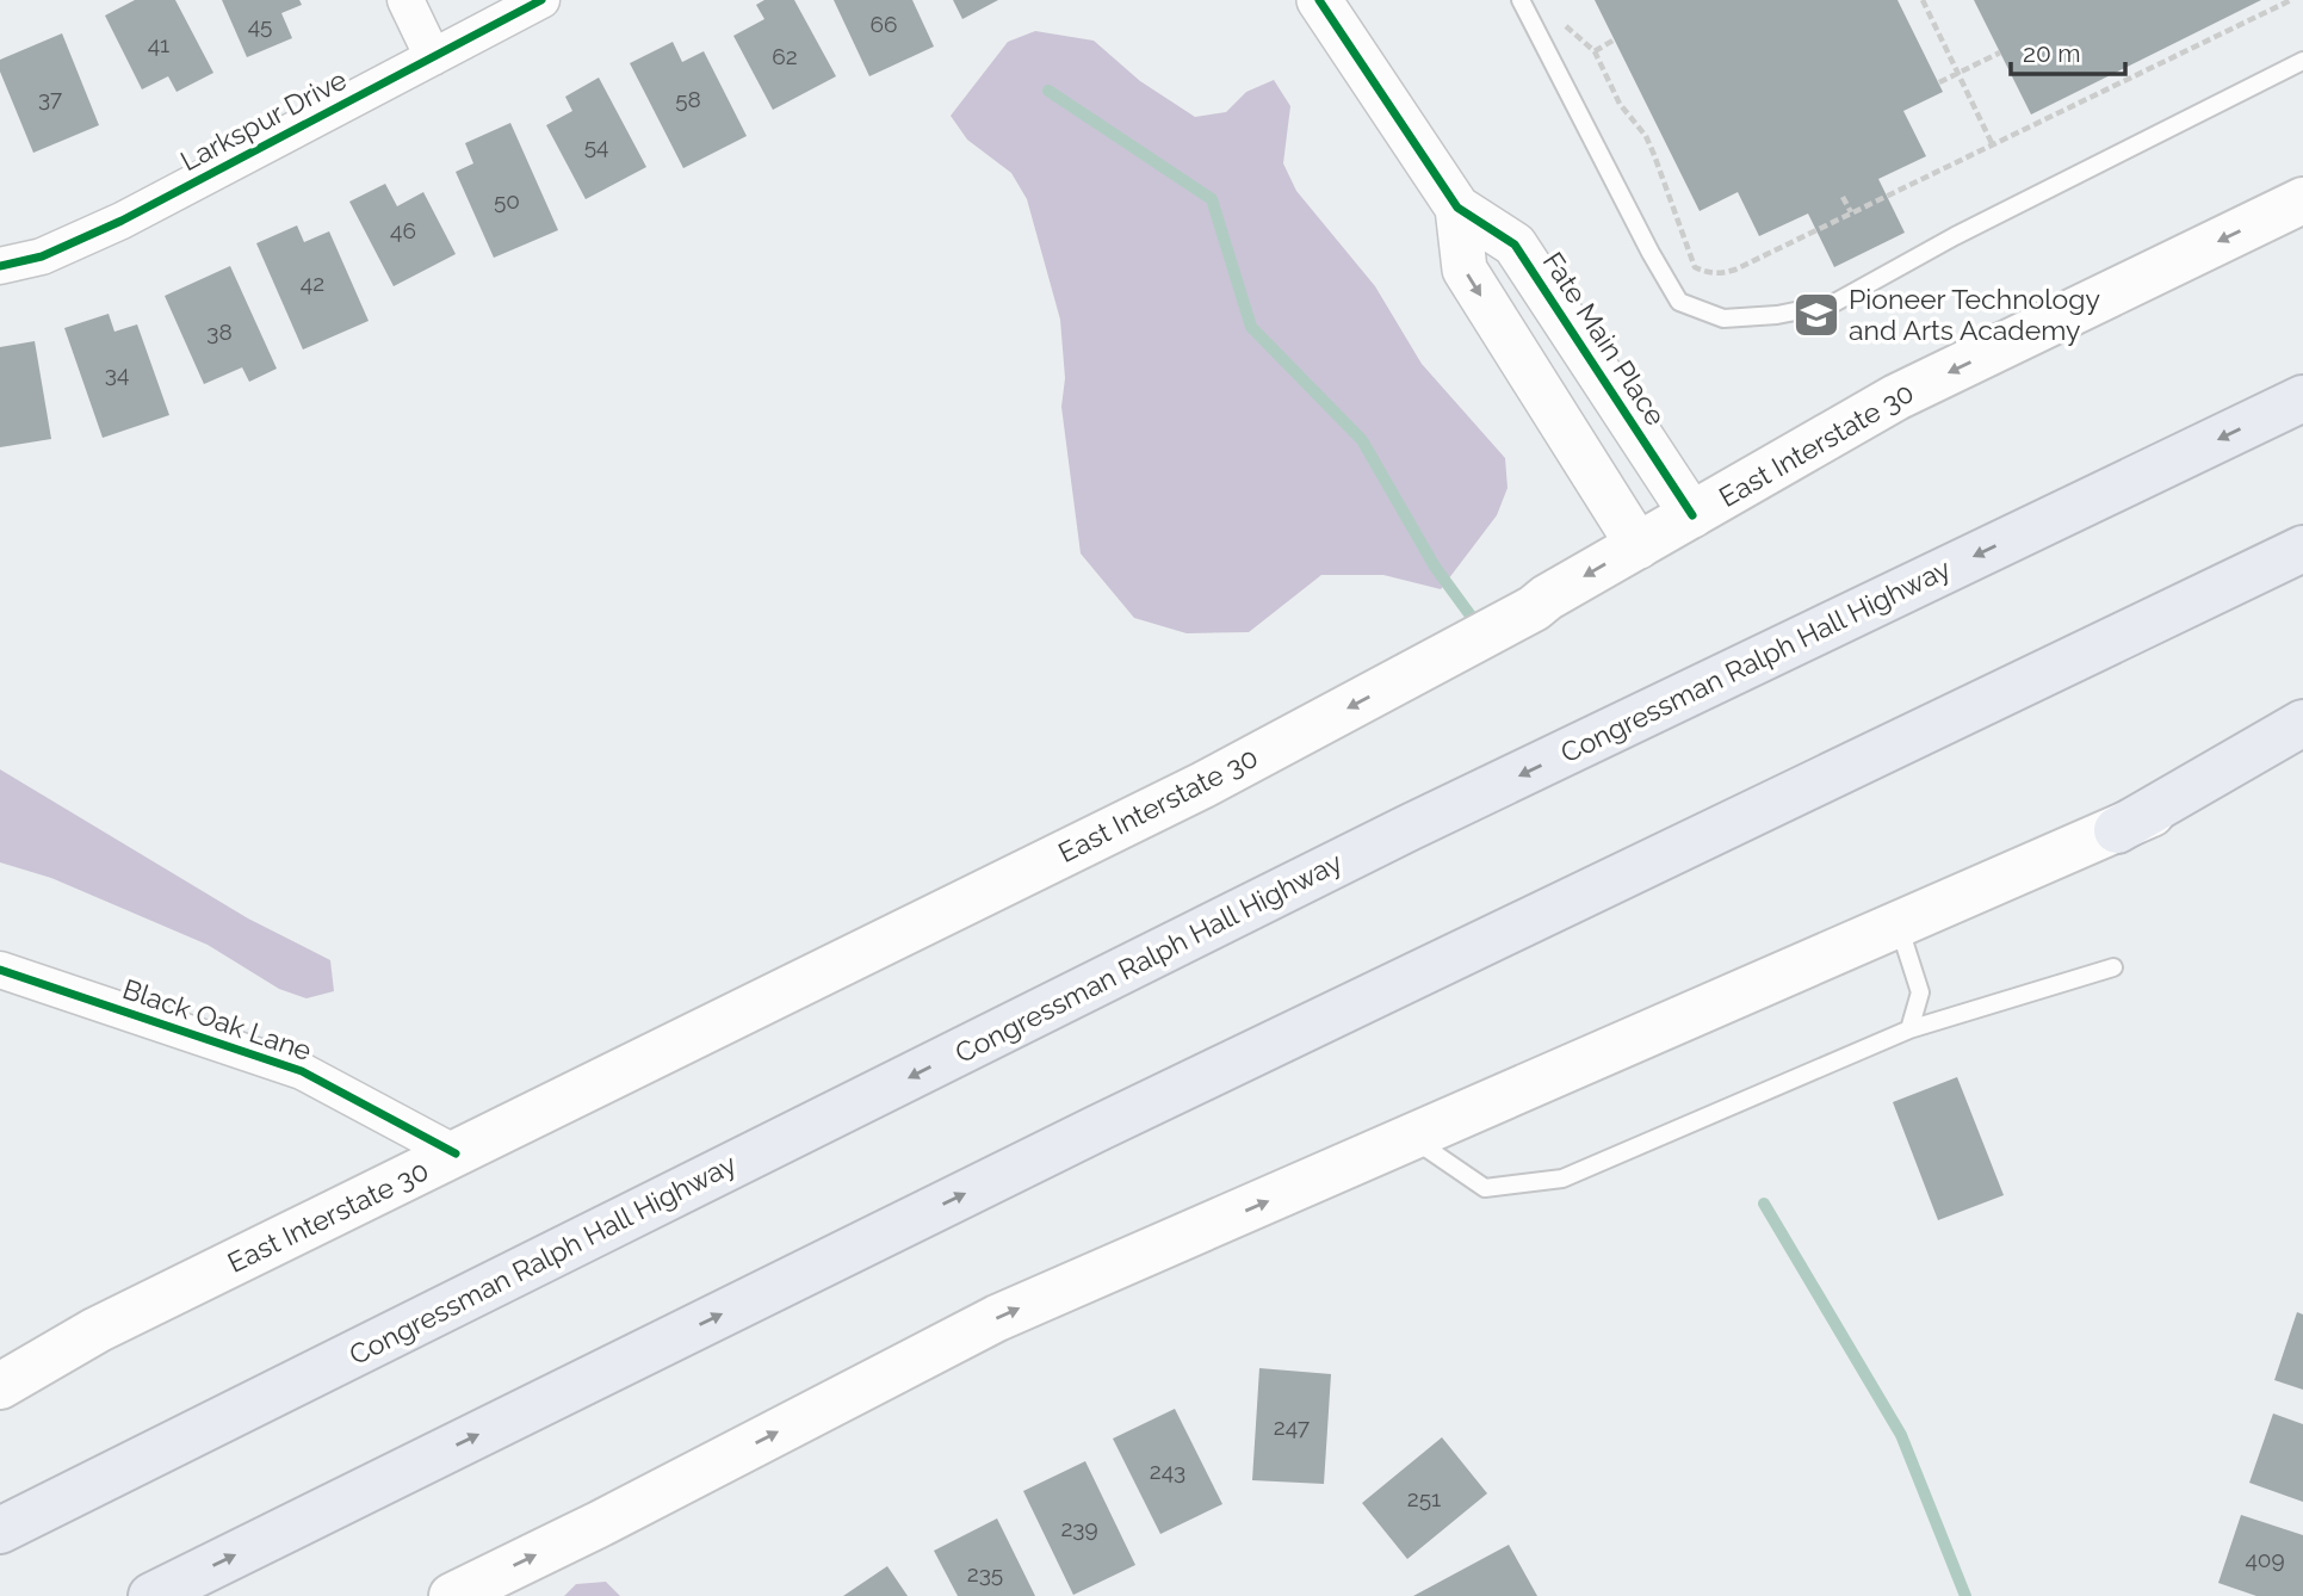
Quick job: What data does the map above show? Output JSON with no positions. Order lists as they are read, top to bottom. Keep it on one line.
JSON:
{"streets":{"highway":["Congressman Ralph Hall Highway"],"main road":["East Interstate 30"],"street":["Larkspur Drive","Fate Main Place","Black Oak Lane"]},"crossings":[["Fate Main Place","East Interstate 30"],["East Interstate 30","Black Oak Lane"]],"places":{"school or university":["Pioneer Technology and Arts Academy"]},"house_numbers":["66","45","41","62","37","58","54","50","46","42","38","34","247","243","251","239","409","235"],"scale_bar":"20 m"}
